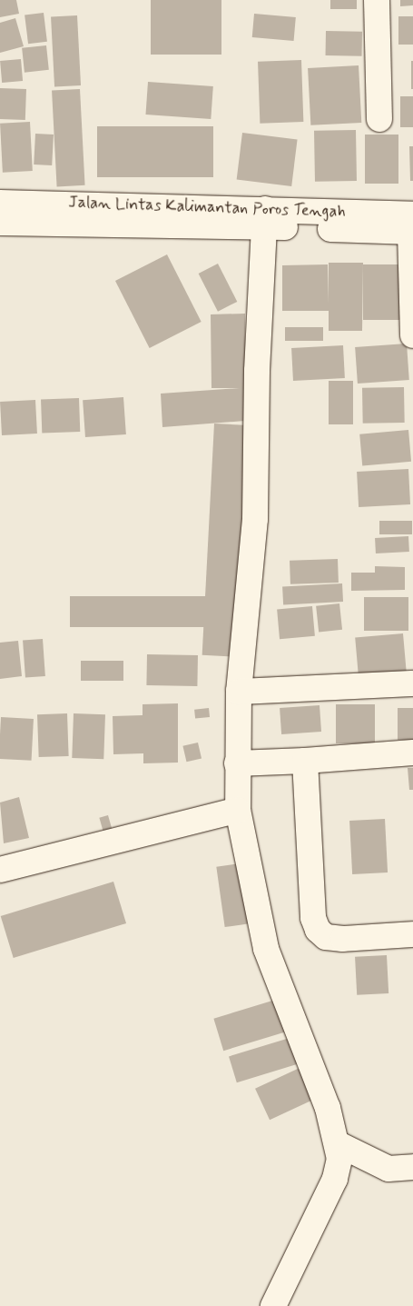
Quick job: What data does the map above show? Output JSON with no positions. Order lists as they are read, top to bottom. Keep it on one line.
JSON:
{"streets":{"street":["Jalan Lintas Kalimantan Poros Tengah"]}}
